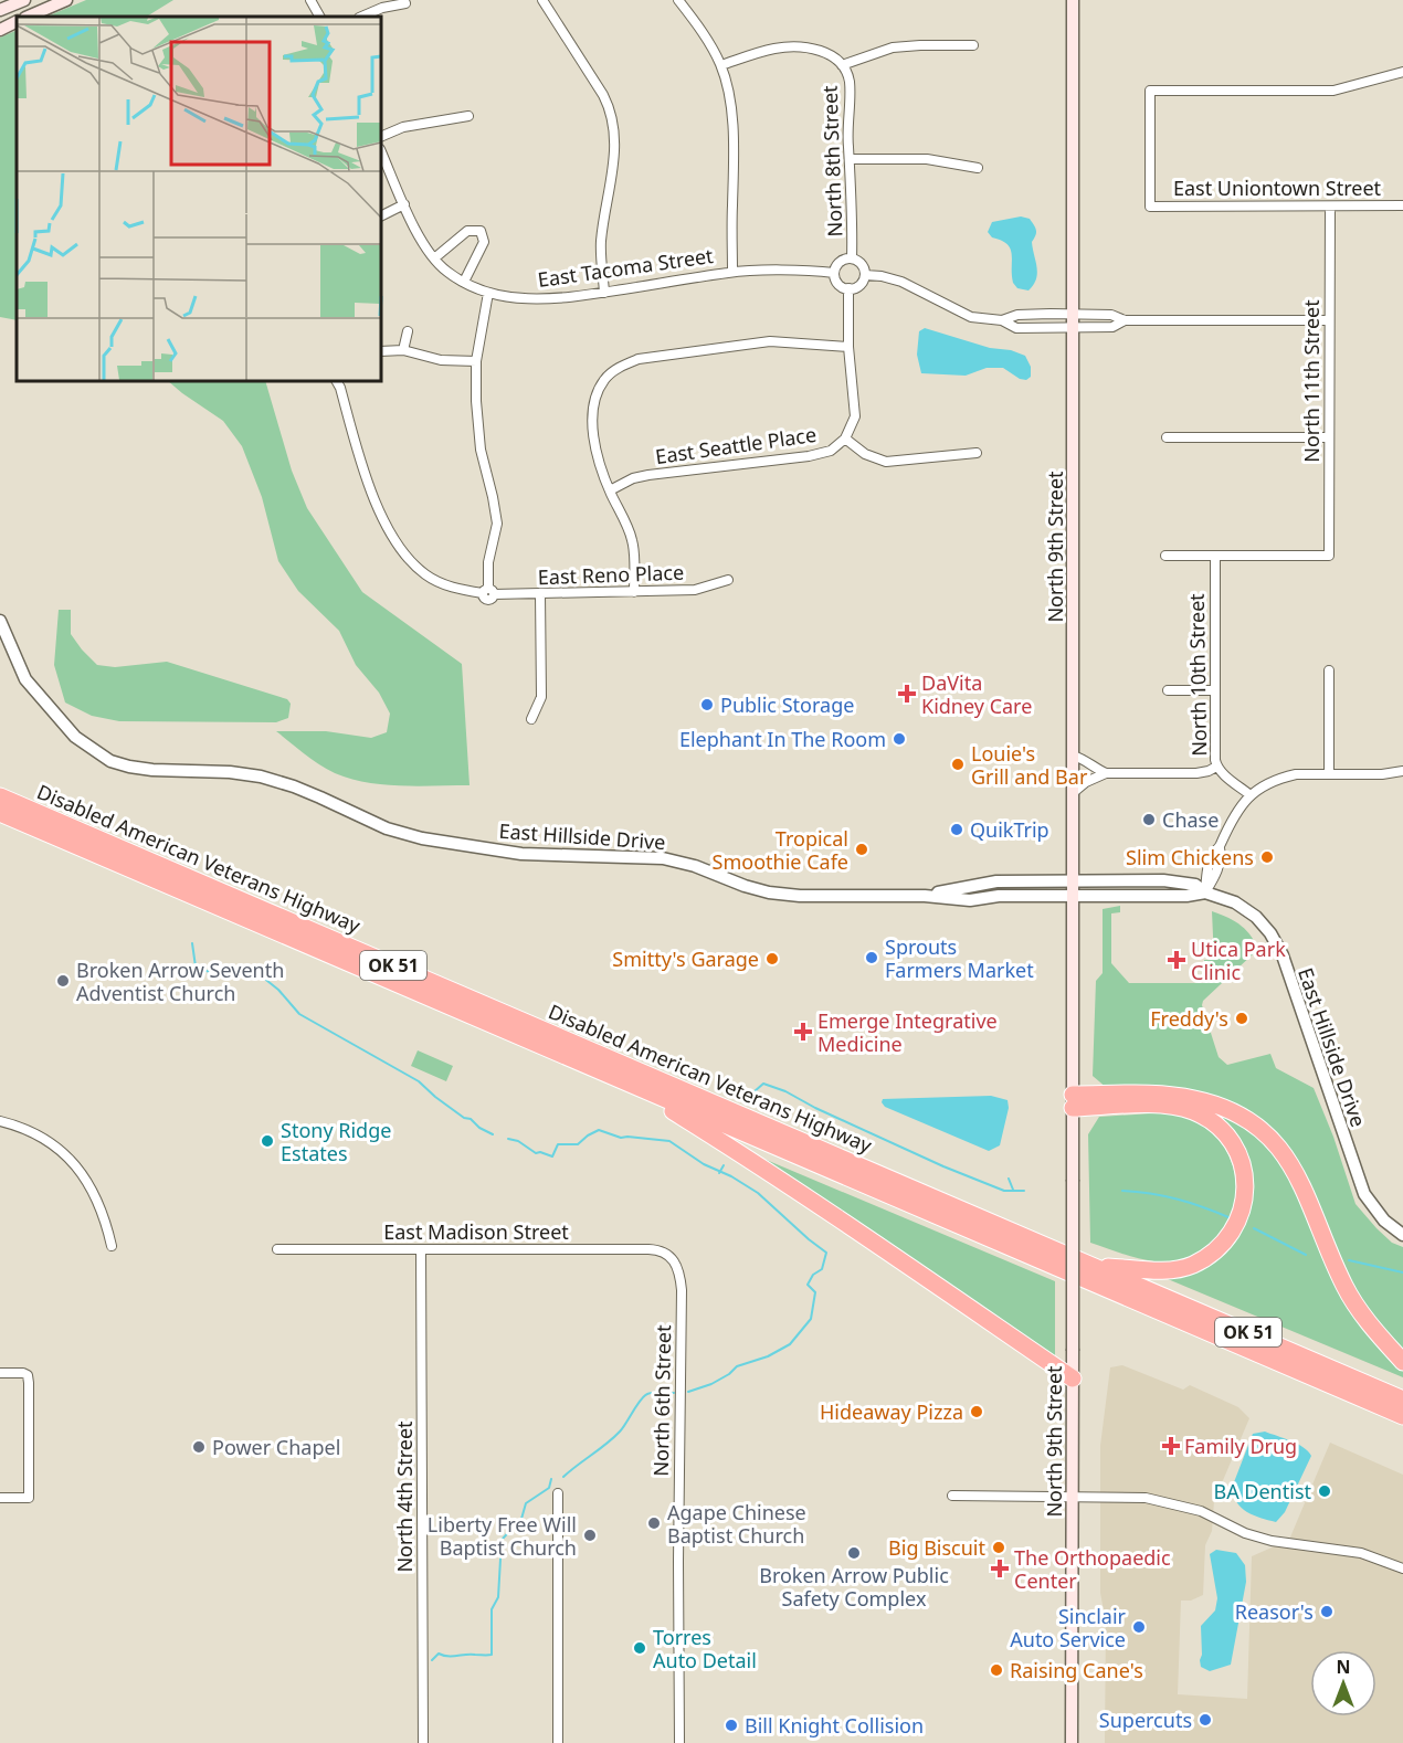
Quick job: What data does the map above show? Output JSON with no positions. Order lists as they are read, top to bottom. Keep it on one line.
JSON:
{"streets":{"highway":["Disabled American Veterans Highway","OK 51"],"main road":["North 9th Street"],"street":["North 8th Street","East Uniontown Street","East Tacoma Street","North 11th Street","East Seattle Place","East Reno Place","North 10th Street","East Hillside Drive","East Madison Street","North 6th Street","North 4th Street"]},"crossings":[["North 8th Street","East Tacoma Street"],["East Uniontown Street","North 11th Street"],["North 11th Street","North 10th Street"],["North 9th Street","East Hillside Drive"],["East Madison Street","North 6th Street"],["East Madison Street","North 4th Street"]],"places":{"health":["DaVita Kidney Care","Utica Park Clinic","Emerge Integrative Medicine","Family Drug","The Orthopaedic Center"],"other":["Public Storage","Elephant In The Room","Louie's Grill and Bar","Chase","QuikTrip","Tropical Smoothie Cafe","Slim Chickens","Sprouts Farmers Market","Smitty's Garage","Broken Arrow Seventh Adventist Church","Freddy's","Stony Ridge Estates","Hideaway Pizza","Power Chapel","BA Dentist","Agape Chinese Baptist Church","Liberty Free Will Baptist Church","Big Biscuit","Broken Arrow Public Safety Complex","Reasor's","Sinclair Auto Service","Torres Auto Detail","Raising Cane's","Supercuts","Bill Knight Collision"]},"north":"top"}
